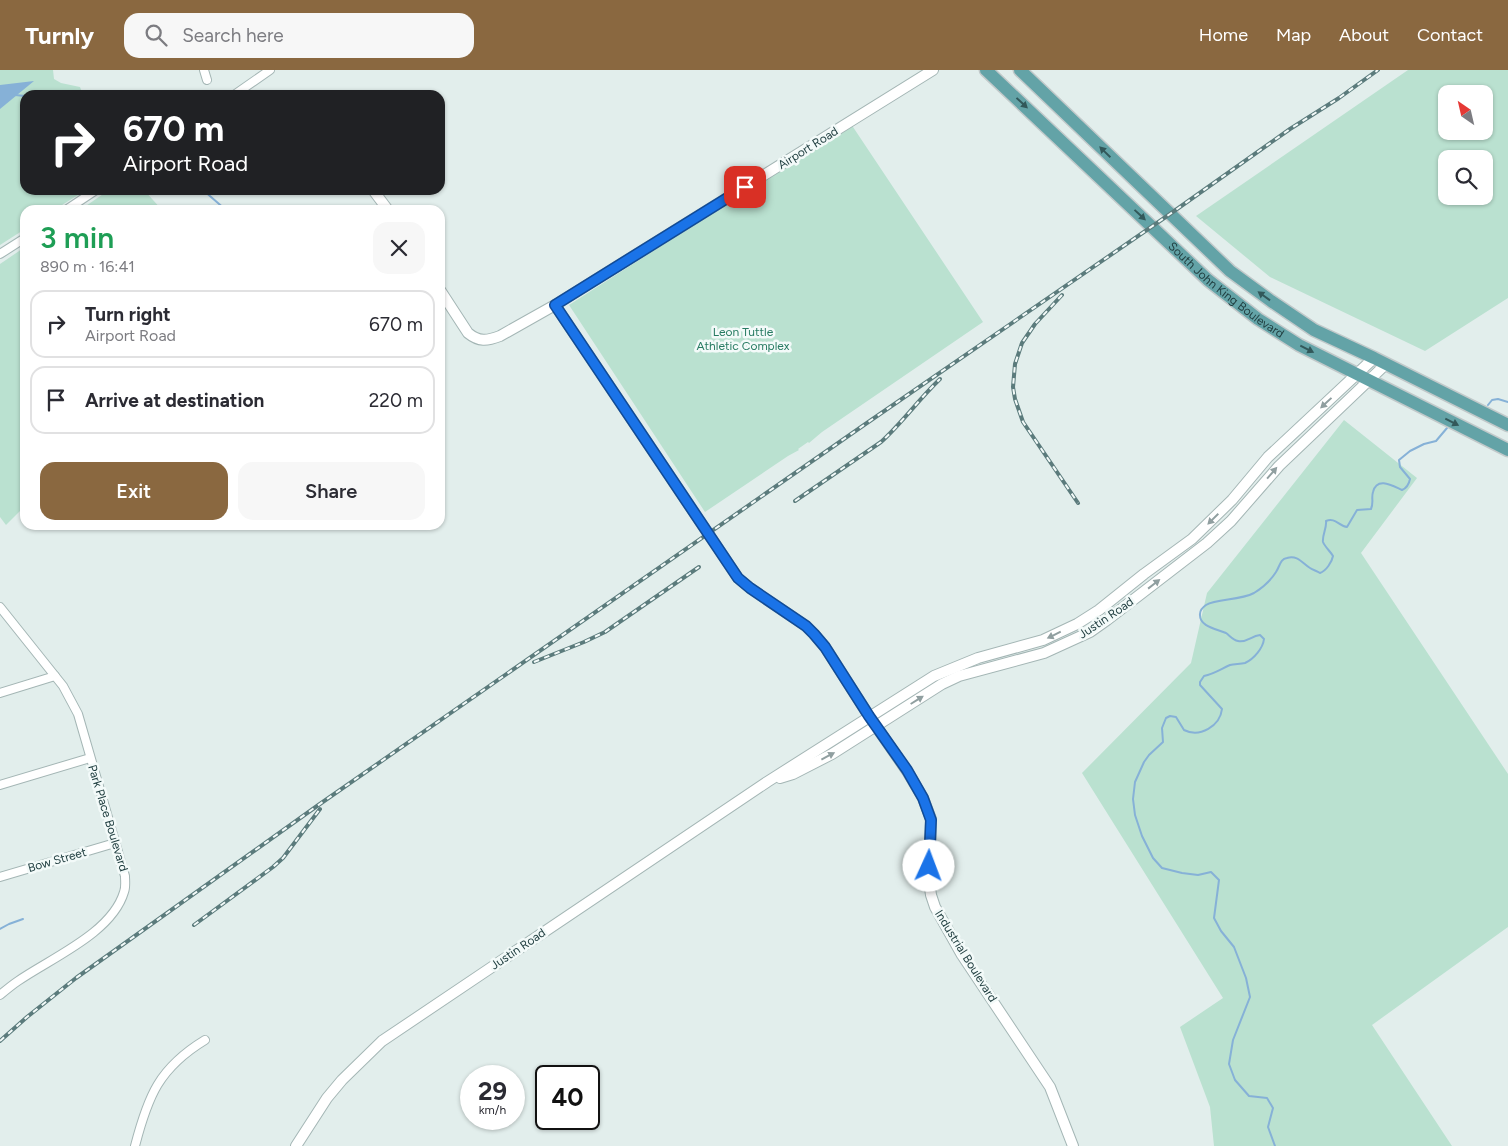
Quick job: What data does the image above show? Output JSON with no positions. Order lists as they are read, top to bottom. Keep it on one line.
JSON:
{"streets":{"main road":["South John King Boulevard"],"street":["Airport Road","Justin Road","Park Place Boulevard","Bow Street","Industrial Boulevard"]},"crossings":[["Airport Road","Industrial Boulevard"],["South John King Boulevard","Justin Road"],["Justin Road","Industrial Boulevard"],["Park Place Boulevard","Bow Street"]],"parks":["Leon Tuttle Athletic Complex"],"north":"top left","page":{"header":"Turnly","search":"Search here","nav":["Home","Map","About","Contact"],"turn":["670 m","Airport Road"],"heading":["3 min","890 m · 16:41"],"list":[{"name":"Turn right","note":"Airport Road","value":"670 m"},{"name":"Arrive at destination","value":"220 m"}],"buttons":["Exit","Share"],"speed":"29 km/h","limit":"40"}}
